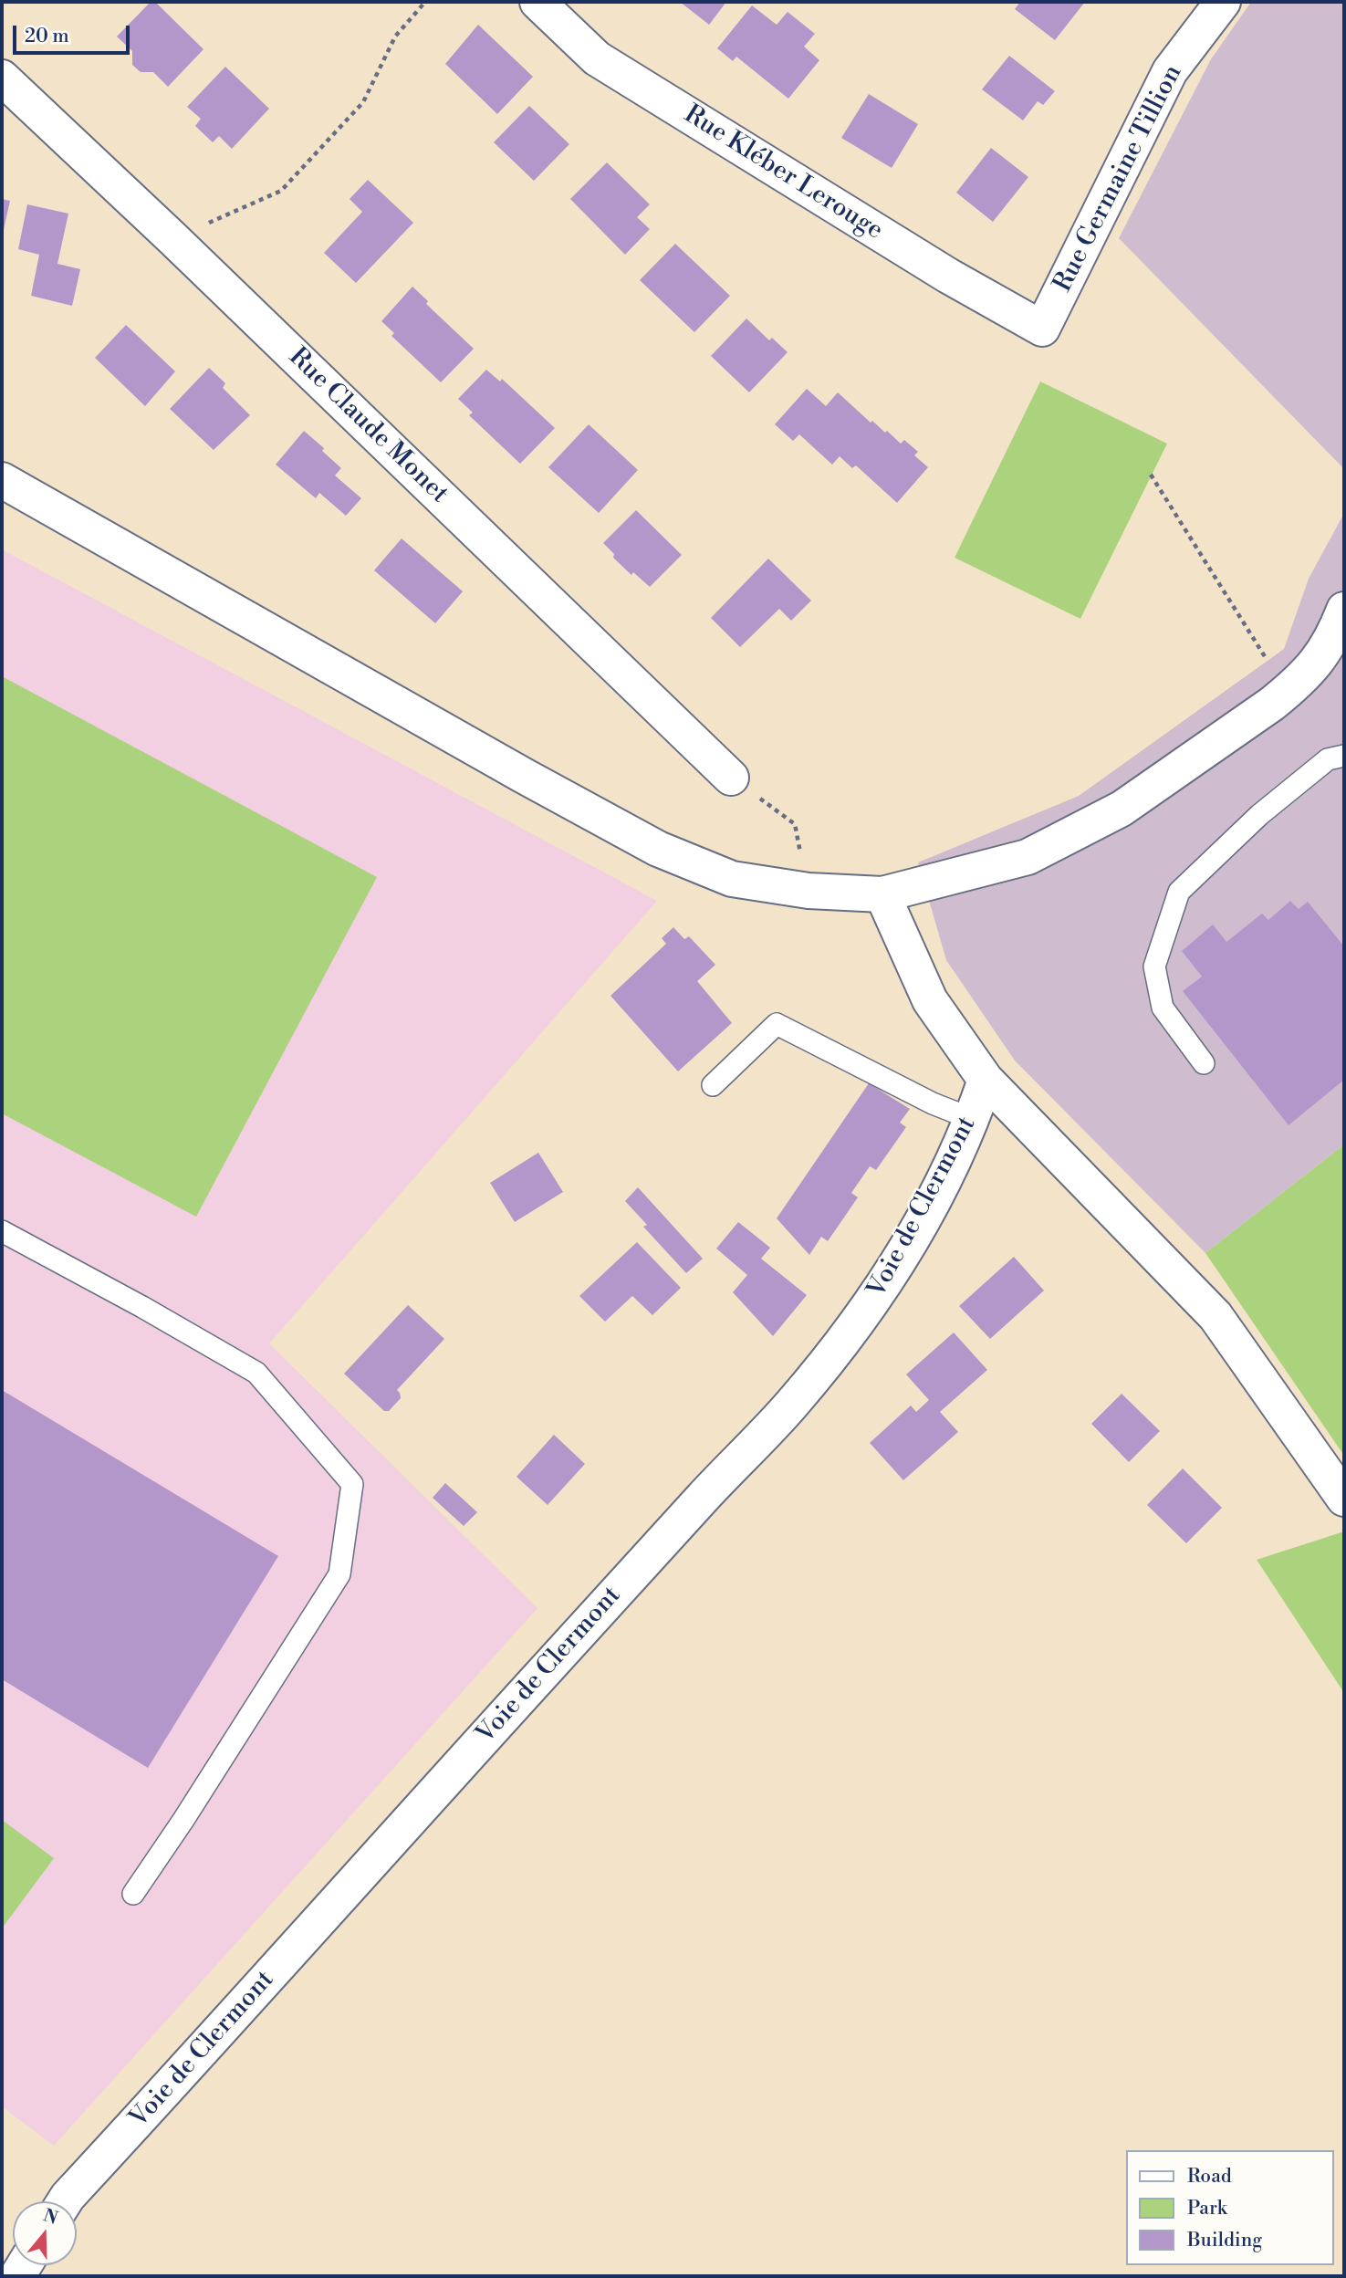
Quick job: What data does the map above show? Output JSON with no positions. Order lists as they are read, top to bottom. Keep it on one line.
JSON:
{"streets":{"street":["Rue Kléber Lerouge","Rue Germaine Tillion","Rue Claude Monet","Voie de Clermont"]},"crossings":[["Rue Kléber Lerouge","Rue Germaine Tillion"]],"legend":["Road","Park","Building"],"scale_bar":"20 m","north":"top"}
